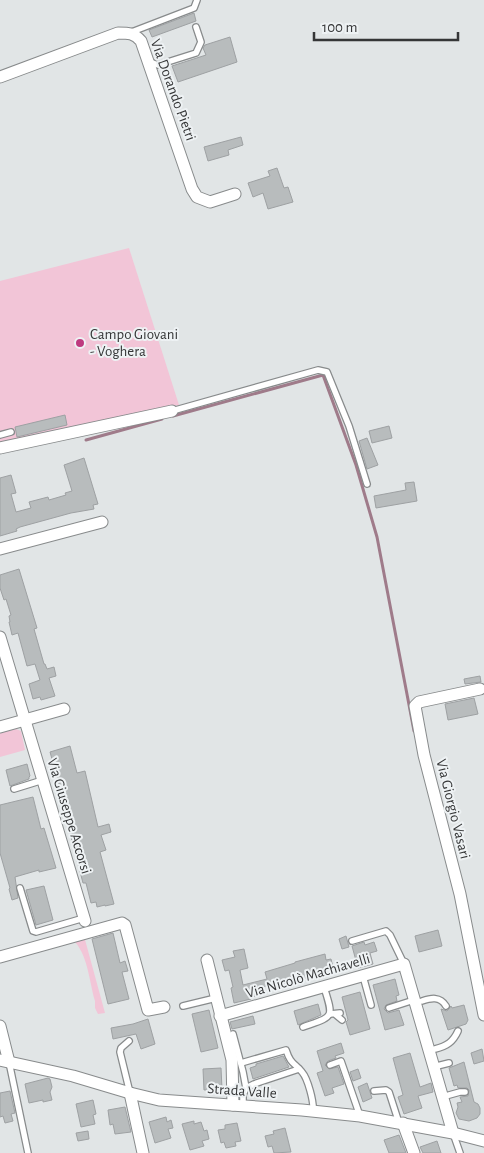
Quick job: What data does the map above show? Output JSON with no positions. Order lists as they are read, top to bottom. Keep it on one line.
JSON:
{"streets":{"street":["Via Dorando Pietri","Via Giorgio Vasari","Via Giuseppe Accorsi","Via Nicolò Machiavelli","Strada Valle"]},"places":["Campo Giovani - Voghera"],"scale_bar":"100 m"}
